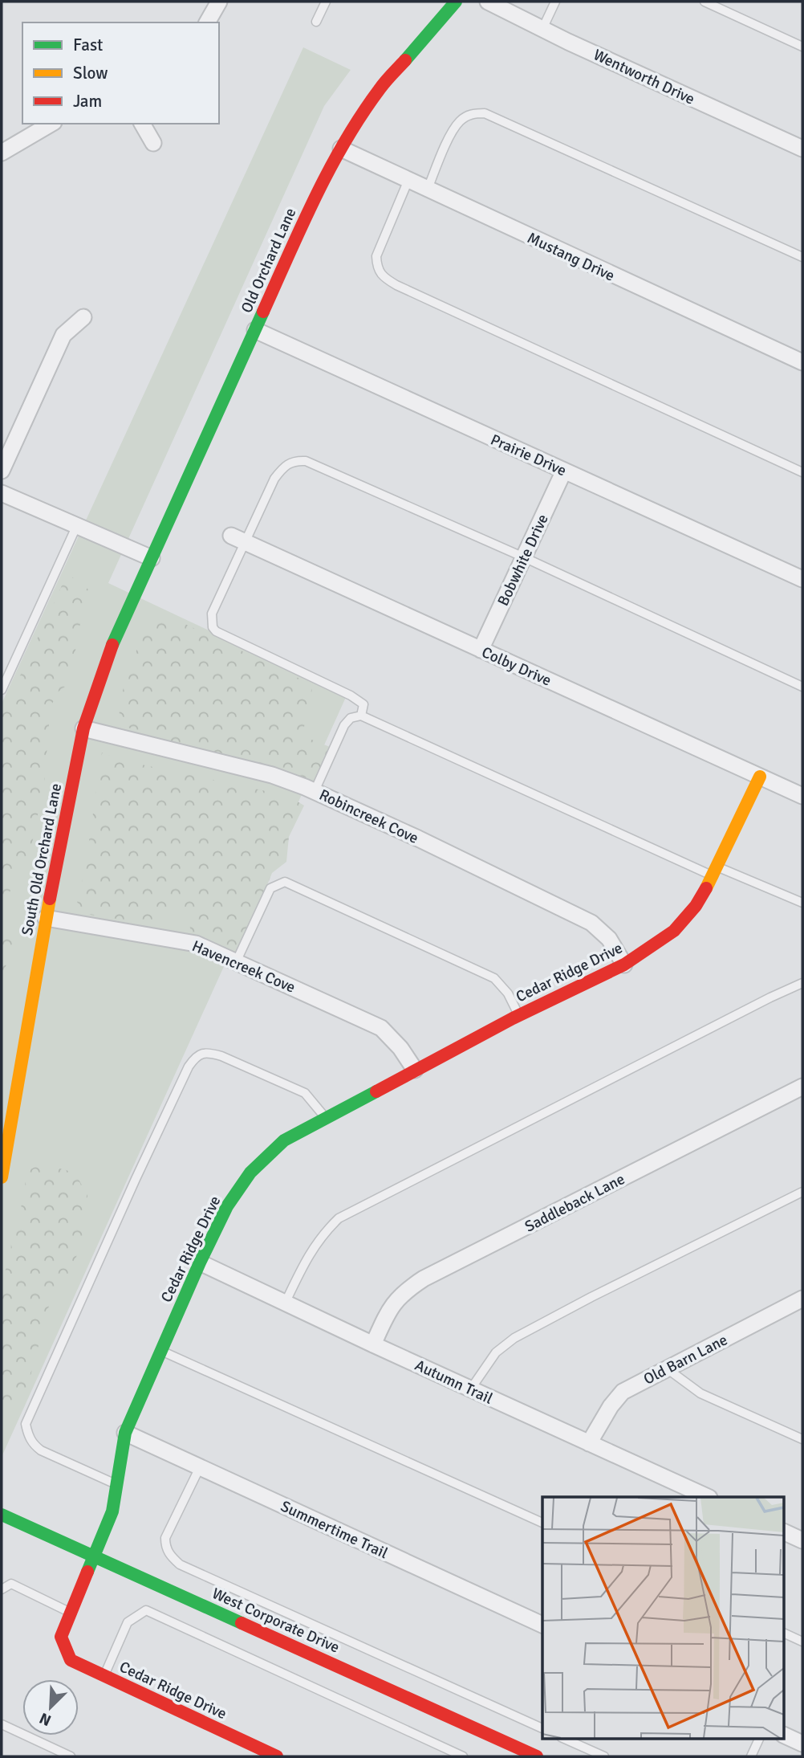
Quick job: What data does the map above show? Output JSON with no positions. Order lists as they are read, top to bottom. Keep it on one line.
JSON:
{"streets":{"street":["Wentworth Drive","Mustang Drive","Old Orchard Lane","Prairie Drive","Bobwhite Drive","Colby Drive","Robincreek Cove","South Old Orchard Lane","Havencreek Cove","Cedar Ridge Drive","Saddleback Lane","Old Barn Lane","Autumn Trail","Summertime Trail","West Corporate Drive"]},"crossings":[["Mustang Drive","Old Orchard Lane"],["Old Orchard Lane","Prairie Drive"],["Old Orchard Lane","South Old Orchard Lane"],["Prairie Drive","Bobwhite Drive"],["Bobwhite Drive","Colby Drive"],["Colby Drive","Cedar Ridge Drive"],["Robincreek Cove","South Old Orchard Lane"],["Robincreek Cove","Cedar Ridge Drive"],["South Old Orchard Lane","Havencreek Cove"],["Havencreek Cove","Cedar Ridge Drive"],["Cedar Ridge Drive","Autumn Trail"],["Cedar Ridge Drive","Summertime Trail"],["Cedar Ridge Drive","West Corporate Drive"],["Saddleback Lane","Autumn Trail"],["Old Barn Lane","Autumn Trail"]],"legend":["Fast","Slow","Jam"],"north":"bottom left"}
